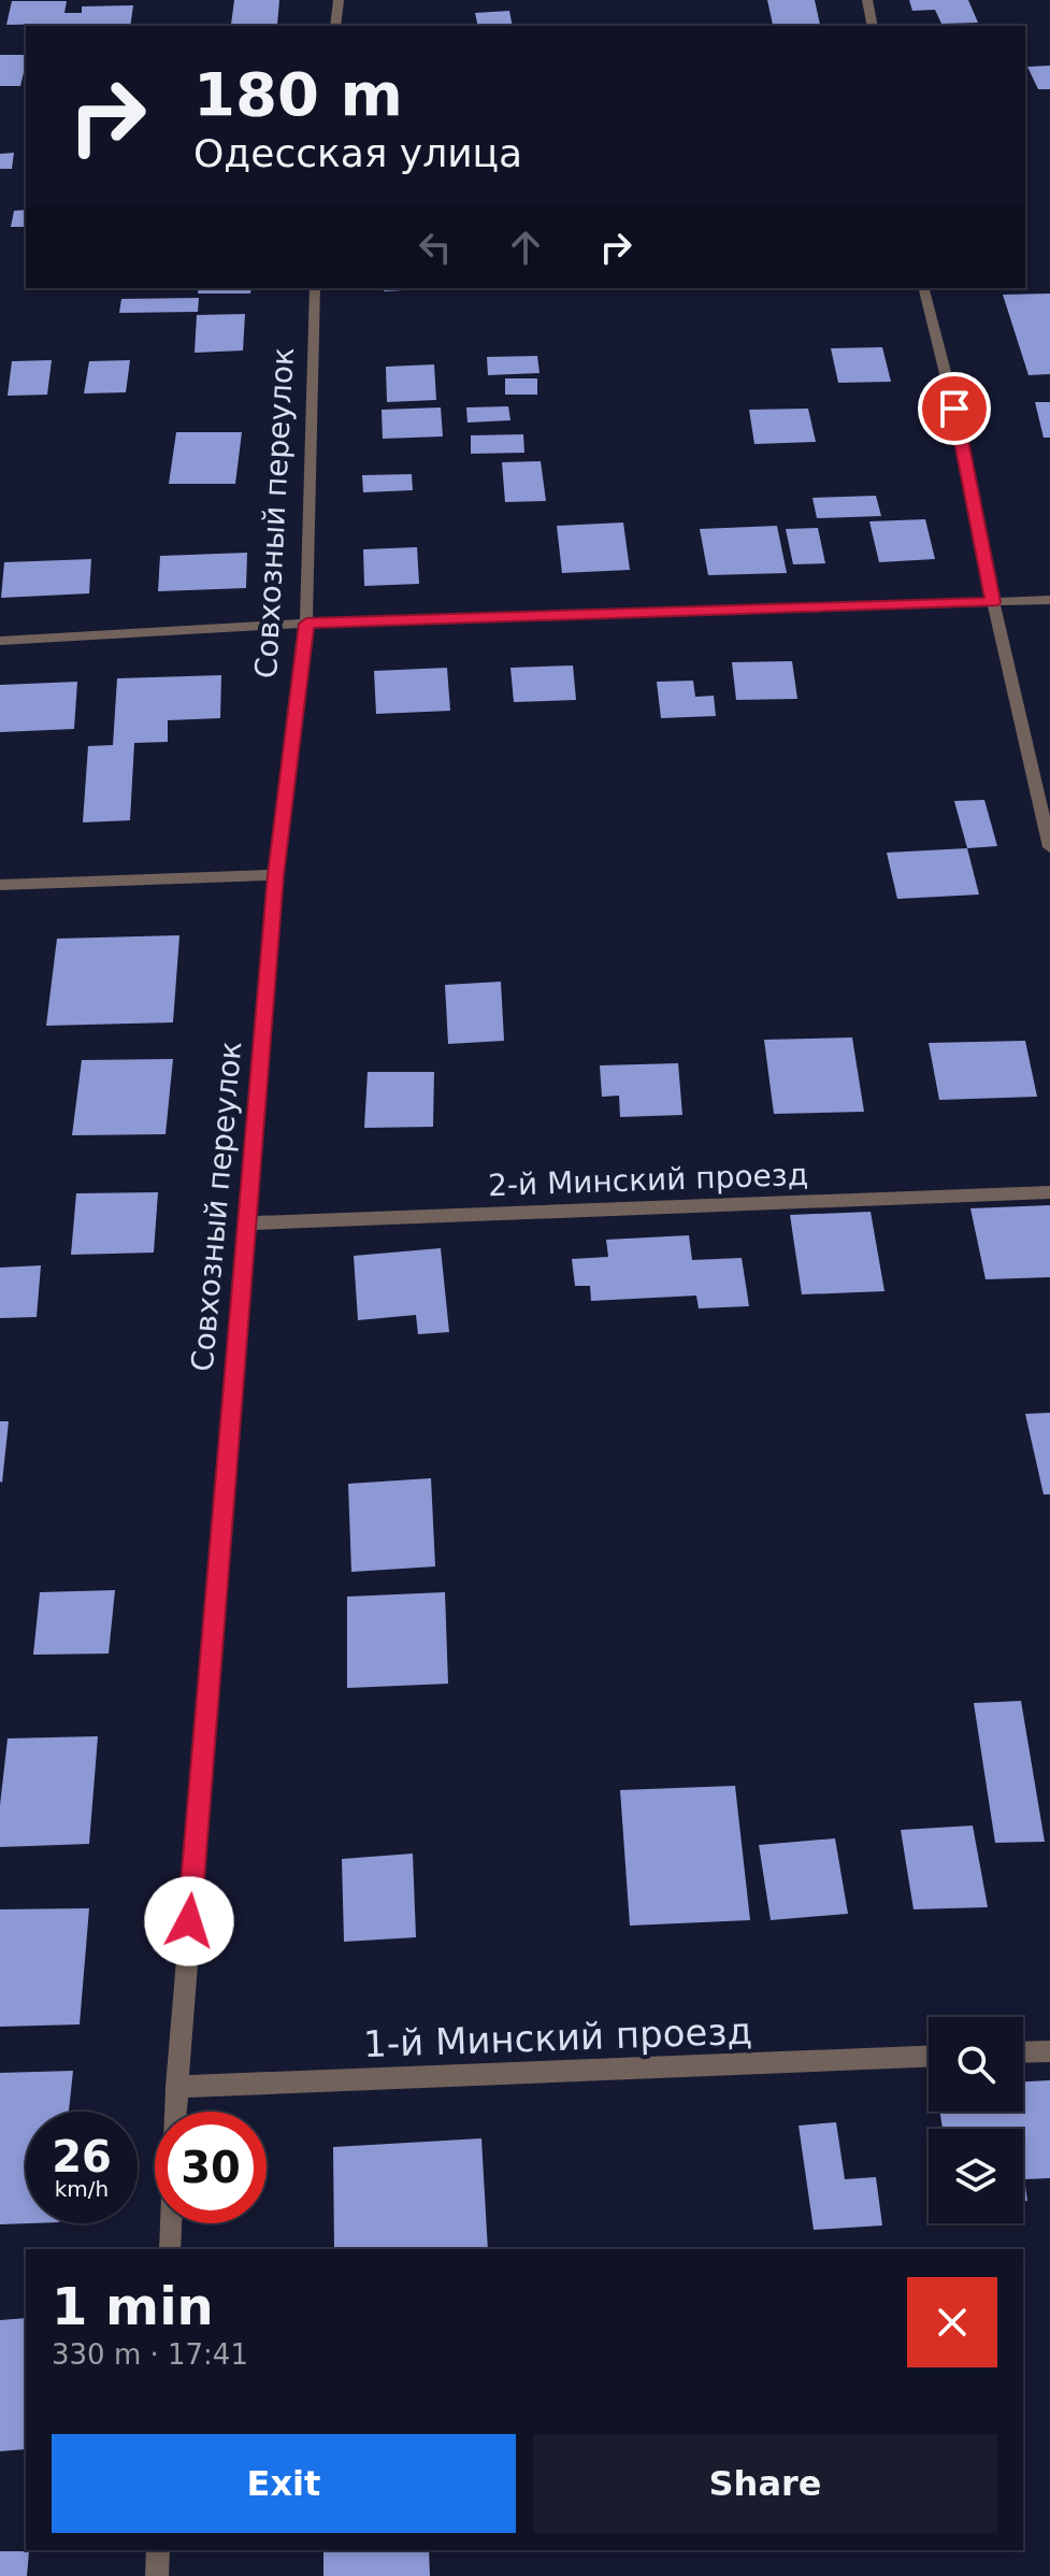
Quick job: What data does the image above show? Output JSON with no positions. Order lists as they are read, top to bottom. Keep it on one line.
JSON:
{"streets":{"street":["Совхозный переулок","2-й Минский проезд","1-й Минский проезд"]},"crossings":[["Совхозный переулок","2-й Минский проезд"],["Совхозный переулок","1-й Минский проезд"]],"page":{"turn":["180 m","Одесская улица"],"speed":"26 km/h","limit":"30","heading":["1 min","330 m · 17:41"],"buttons":["Exit","Share"]}}
